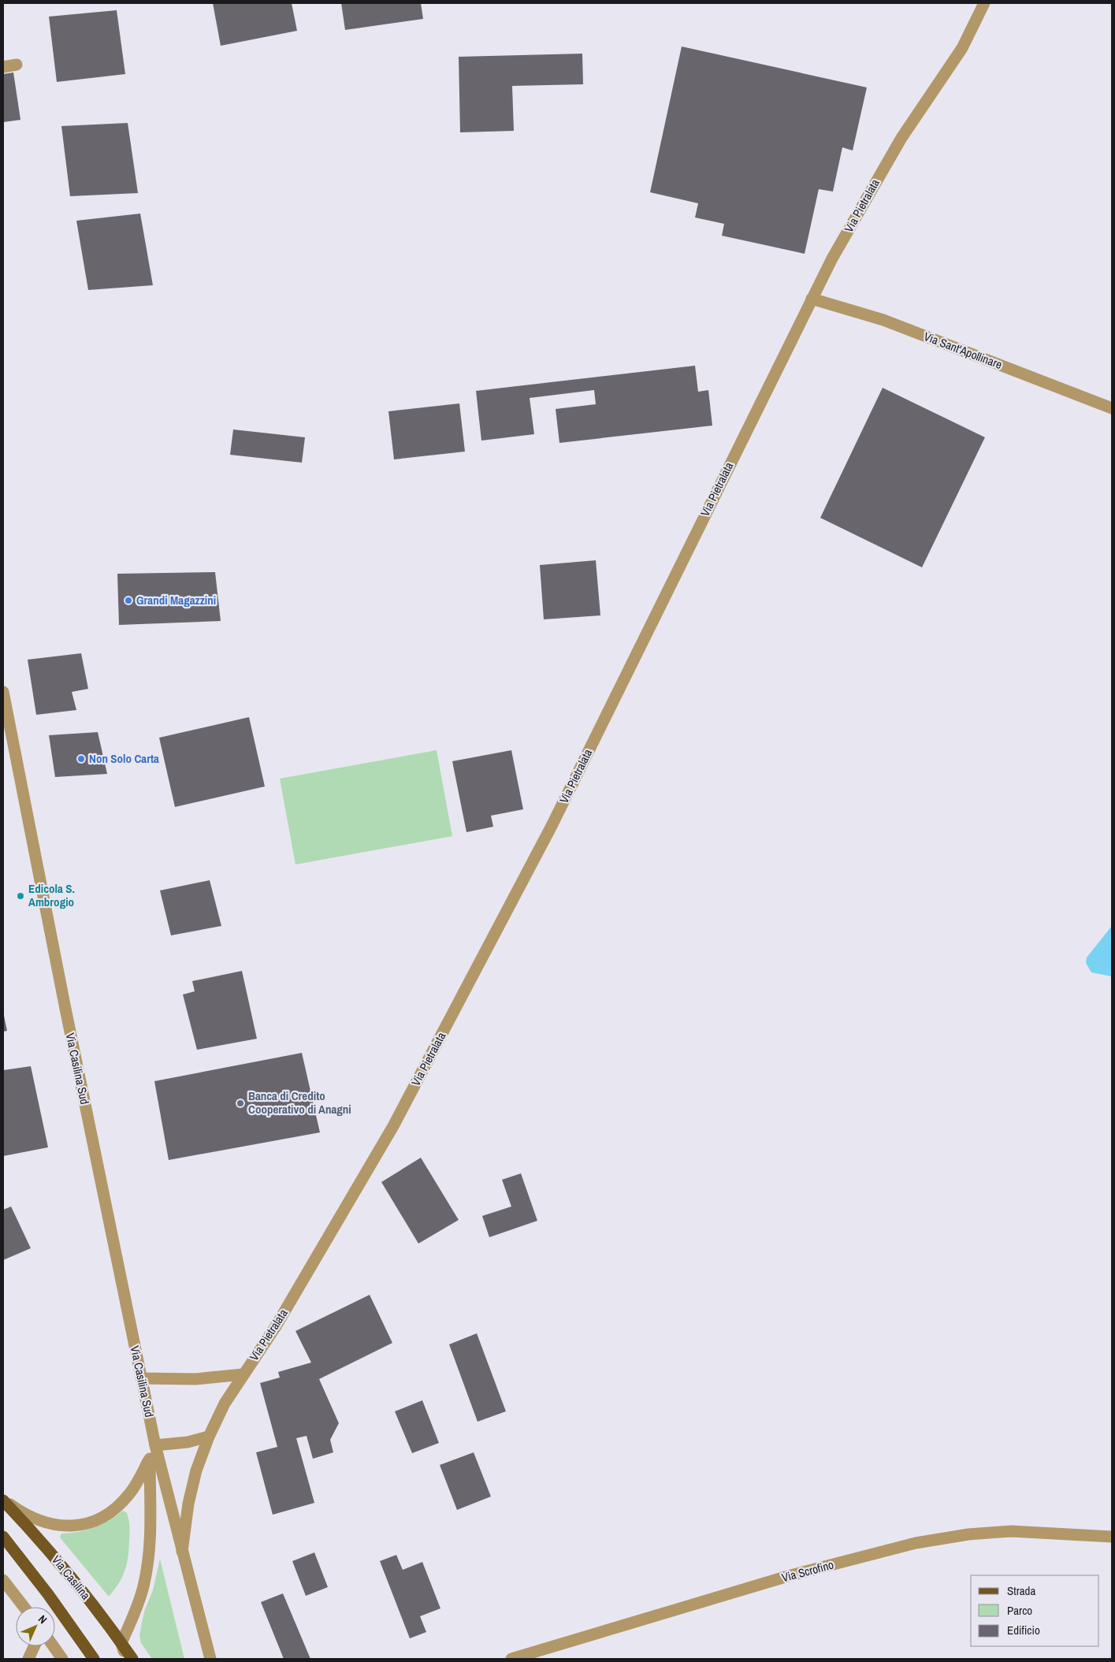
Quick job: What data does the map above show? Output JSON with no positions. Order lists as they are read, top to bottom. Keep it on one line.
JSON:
{"streets":{"main road":["Via Casilina"],"street":["Via Pietralata","Via Sant'Apollinare","Via Casilina Sud","Via Scrofino"]},"crossings":[["Via Pietralata","Via Sant'Apollinare"],["Via Pietralata","Via Casilina Sud"]],"places":["Grandi Magazzini","Non Solo Carta","Edicola S. Ambrogio","Banca di Credito Cooperativo di Anagni"],"legend":["Strada","Parco","Edificio"],"north":"top right"}
